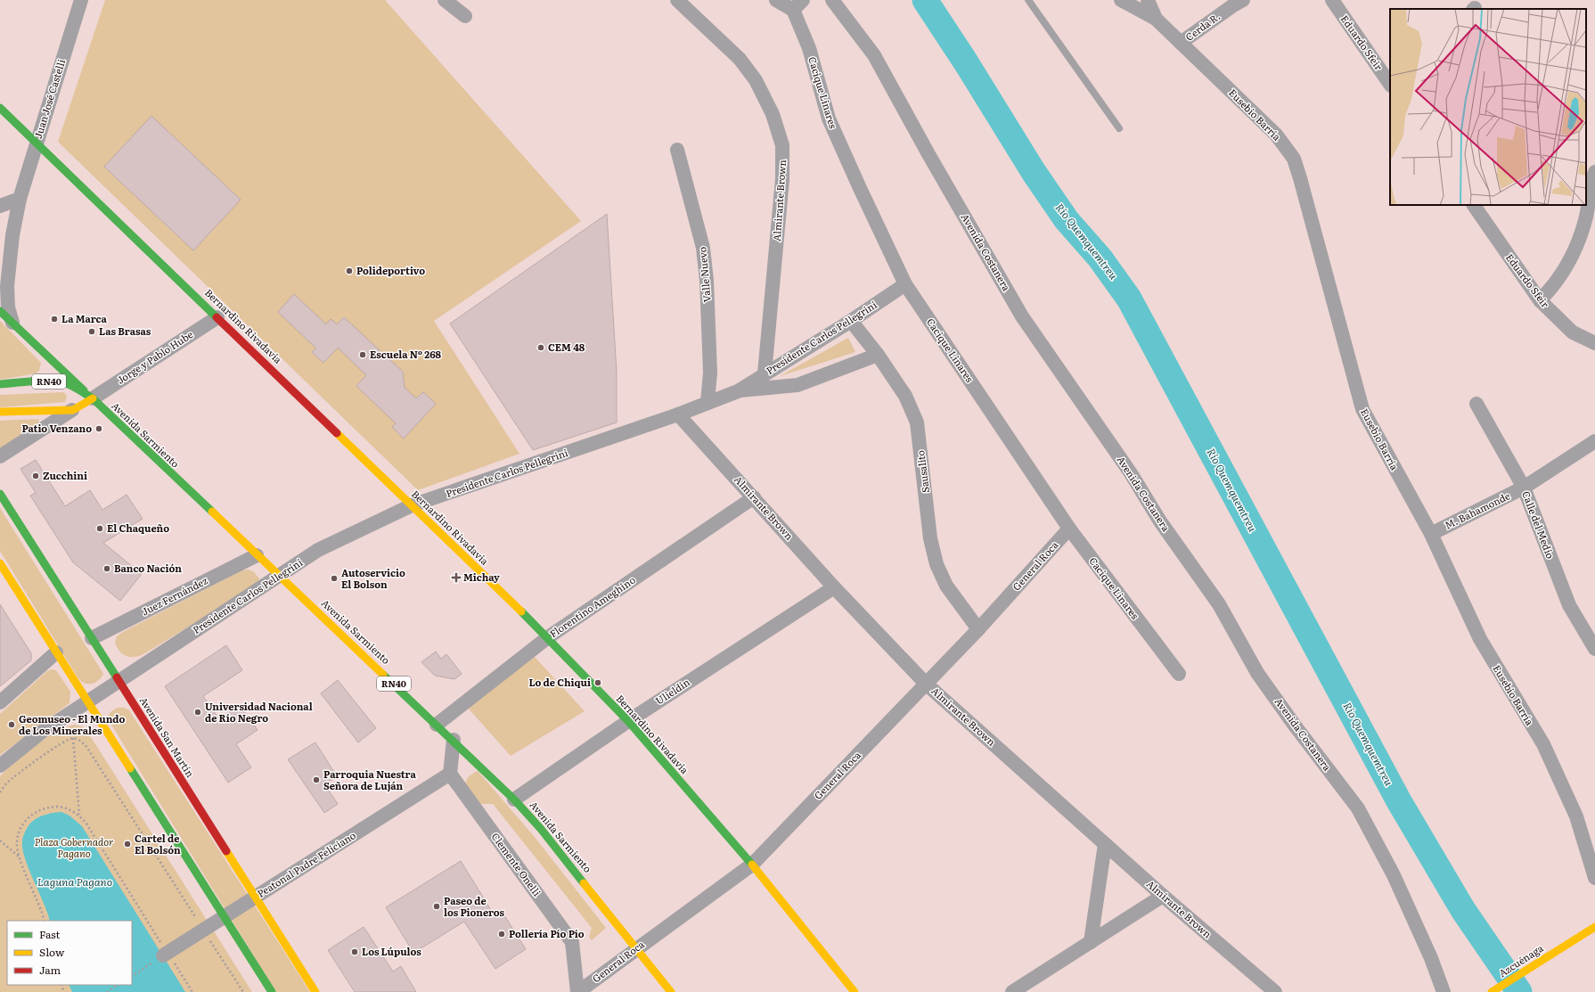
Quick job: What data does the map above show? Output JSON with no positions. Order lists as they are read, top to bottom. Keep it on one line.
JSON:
{"streets":{"main road":["Bernardino Rivadavia","RN40","Avenida Sarmiento","Avenida San Martín","Azcuénaga"],"street":["Cerda R.","Eduardo Sfeir","Cacique Linares","Juan José Castelli","Eusebio Barría","Almirante Brown","Avenida Costanera","Valle Nuevo","Presidente Carlos Pellegrini","Jorge y Pablo Hube","Sausalito","M. Bahamonde","Calle del Medio","General Roca","Juez Fernández","Florentino Ameghino","Ulieldin","Peatonal Padre Feliciano","Clemente Onelli"]},"crossings":[["Cerda R.","Eusebio Barría"],["Cacique Linares","Presidente Carlos Pellegrini"],["Cacique Linares","General Roca"],["Juan José Castelli","Bernardino Rivadavia"],["Juan José Castelli","Avenida Sarmiento"],["Eusebio Barría","M. Bahamonde"],["Almirante Brown","Presidente Carlos Pellegrini"],["Almirante Brown","General Roca"],["Almirante Brown","Florentino Ameghino"],["Almirante Brown","Ulieldin"],["Valle Nuevo","Presidente Carlos Pellegrini"],["Bernardino Rivadavia","Presidente Carlos Pellegrini"],["Bernardino Rivadavia","Jorge y Pablo Hube"],["Bernardino Rivadavia","General Roca"],["Bernardino Rivadavia","Florentino Ameghino"],["Bernardino Rivadavia","Ulieldin"],["Presidente Carlos Pellegrini","Avenida Sarmiento"],["Presidente Carlos Pellegrini","Sausalito"],["Presidente Carlos Pellegrini","Avenida San Martín"],["Jorge y Pablo Hube","RN40"],["Jorge y Pablo Hube","Avenida Sarmiento"],["RN40","Avenida Sarmiento"],["Avenida Sarmiento","General Roca"],["Avenida Sarmiento","Juez Fernández"],["Avenida Sarmiento","Florentino Ameghino"],["Avenida Sarmiento","Ulieldin"],["Sausalito","General Roca"],["M. Bahamonde","Calle del Medio"],["General Roca","Clemente Onelli"],["Juez Fernández","Avenida San Martín"],["Avenida San Martín","Peatonal Padre Feliciano"],["Peatonal Padre Feliciano","Clemente Onelli"]],"water":["Río Quemquemtreu","Laguna Pagano"],"parks":["Plaza Gobernador Pagano"],"places":{"other":["Polideportivo","La Marca","Las Brasas","CEM 48","Escuela Nº 268","Patio Venzano","Zucchini","El Chaqueño","Banco Nación","Autoservicio El Bolson","Lo de Chiqui","Universidad Nacional de Río Negro","Geomuseo - El Mundo de Los Minerales","Parroquia Nuestra Señora de Luján","Cartel de El Bolsón","Paseo de los Pioneros","Pollería Pío Pío","Los Lúpulos"],"health":["Michay"]},"legend":["Fast","Slow","Jam"]}
